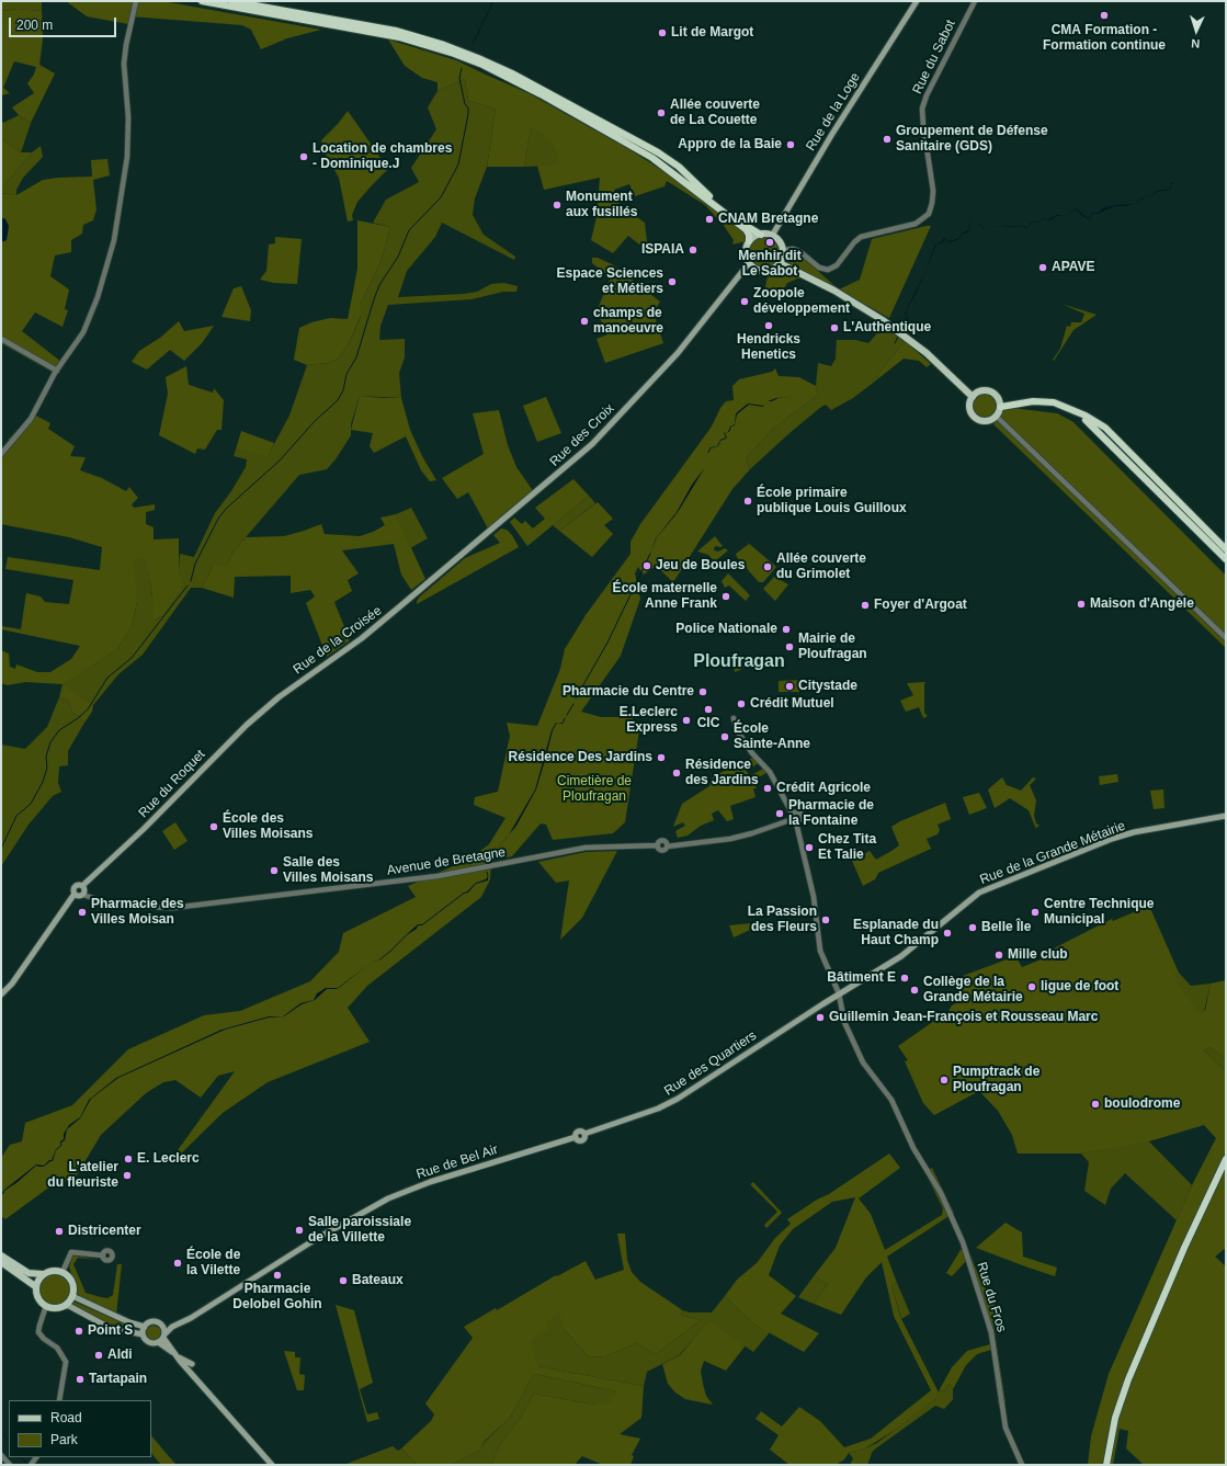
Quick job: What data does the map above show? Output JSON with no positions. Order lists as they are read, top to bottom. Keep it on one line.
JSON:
{"streets":{"main road":["Rue de la Loge","Rue des Croix","Rue de la Croisée","Rue du Roquet","Rue de la Grande Métairie","Rue des Quartiers","Rue de Bel Air"],"street":["Rue du Sabot","Avenue de Bretagne","Rue du Fros"]},"crossings":[["Rue du Sabot","Rue de la Loge"],["Rue du Sabot","Rue des Croix"],["Rue de la Loge","Rue des Croix"],["Rue des Croix","Rue de la Croisée"],["Rue de la Croisée","Rue du Roquet"],["Rue du Roquet","Avenue de Bretagne"],["Rue de la Grande Métairie","Rue des Quartiers"],["Rue de la Grande Métairie","Rue du Fros"],["Avenue de Bretagne","Rue du Fros"],["Rue des Quartiers","Rue de Bel Air"],["Rue des Quartiers","Rue du Fros"]],"districts":["Ploufragan"],"parks":["Cimetière de Ploufragan"],"places":["CMA Formation - Formation continue","Lit de Margot","Allée couverte de La Couette","Groupement de Défense Sanitaire (GDS)","Appro de la Baie","Location de chambres - Dominique.J","Monument aux fusillés","CNAM Bretagne","Menhir dit Le Sabot","ISPAIA","APAVE","Espace Sciences et Métiers","Zoopole développement","champs de manoeuvre","Hendricks Henetics","L'Authentique","École primaire publique Louis Guilloux","Jeu de Boules","Allée couverte du Grimolet","École maternelle Anne Frank","Maison d'Angèle","Foyer d'Argoat","Police Nationale","Mairie de Ploufragan","Citystade","Pharmacie du Centre","Crédit Mutuel","CIC","E.Leclerc Express","École Sainte-Anne","Résidence Des Jardins","Résidence des Jardins","Crédit Agricole","Pharmacie de la Fontaine","École des Villes Moisans","Chez Tita Et Talie","Salle des Villes Moisans","Pharmacie des Villes Moisan","Centre Technique Municipal","La Passion des Fleurs","Belle Île","Esplanade du Haut Champ","Mille club","Bâtiment E","ligue de foot","Collège de la Grande Métairie","Guillemin Jean-François et Rousseau Marc","Pumptrack de Ploufragan","boulodrome","E. Leclerc","L'atelier du fleuriste","Salle paroissiale de la Villette","Districenter","École de la Vilette","Pharmacie Delobel Gohin","Bateaux","Point S","Aldi","Tartapain"],"legend":["Road","Park"],"scale_bar":"200 m","north":"bottom"}
